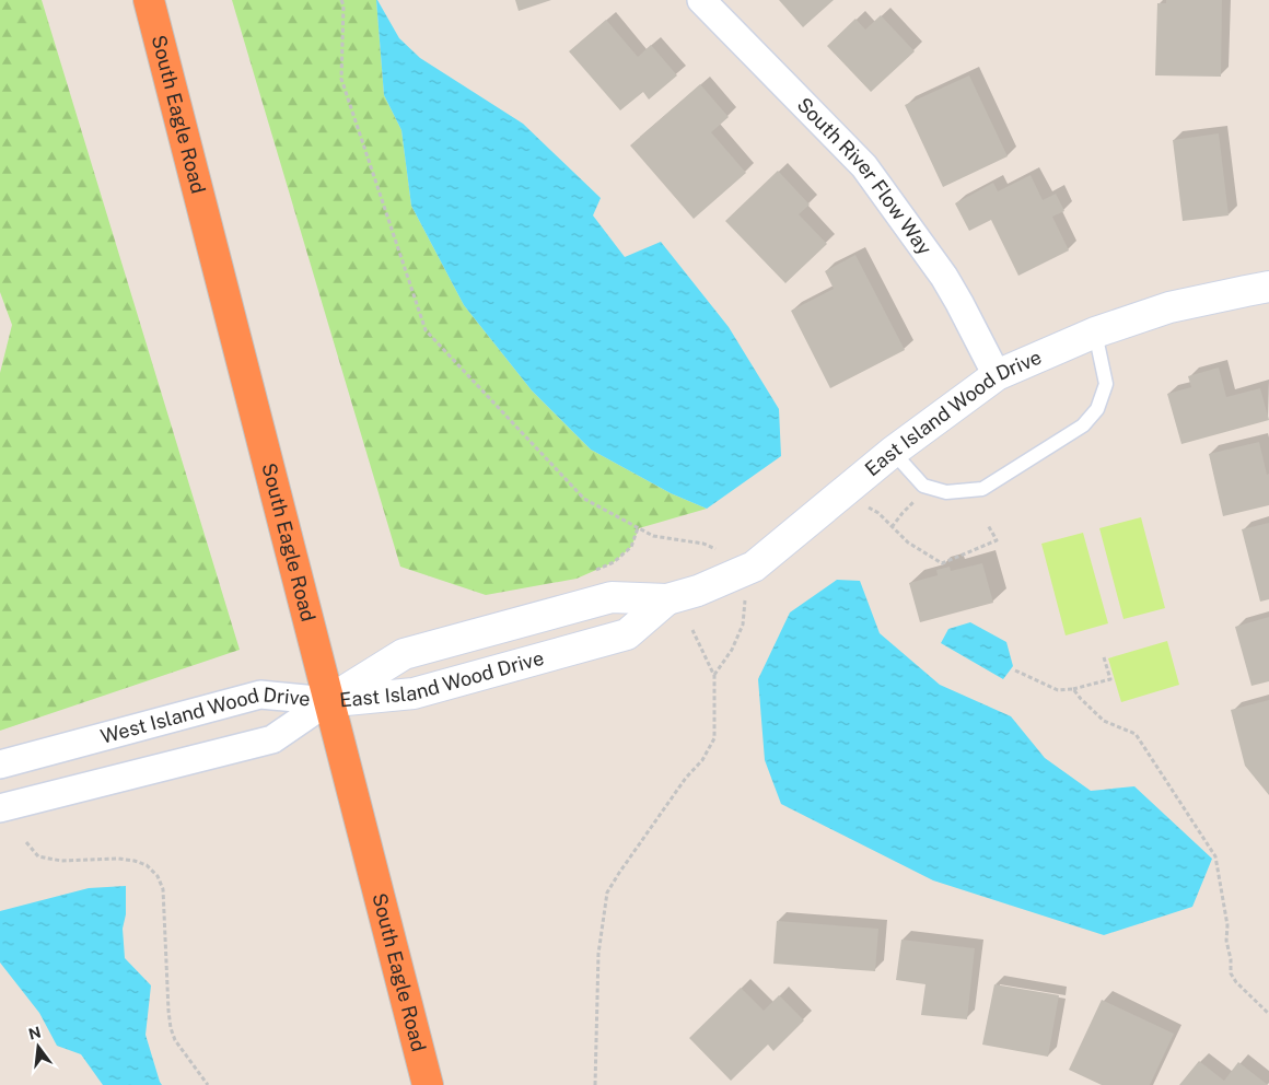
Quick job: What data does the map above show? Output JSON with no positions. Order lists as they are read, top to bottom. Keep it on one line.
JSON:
{"streets":{"highway":["South Eagle Road"],"street":["South River Flow Way","East Island Wood Drive","West Island Wood Drive"]},"crossings":[["South Eagle Road","East Island Wood Drive"],["South Eagle Road","West Island Wood Drive"],["South River Flow Way","East Island Wood Drive"],["East Island Wood Drive","West Island Wood Drive"]],"north":"top"}
